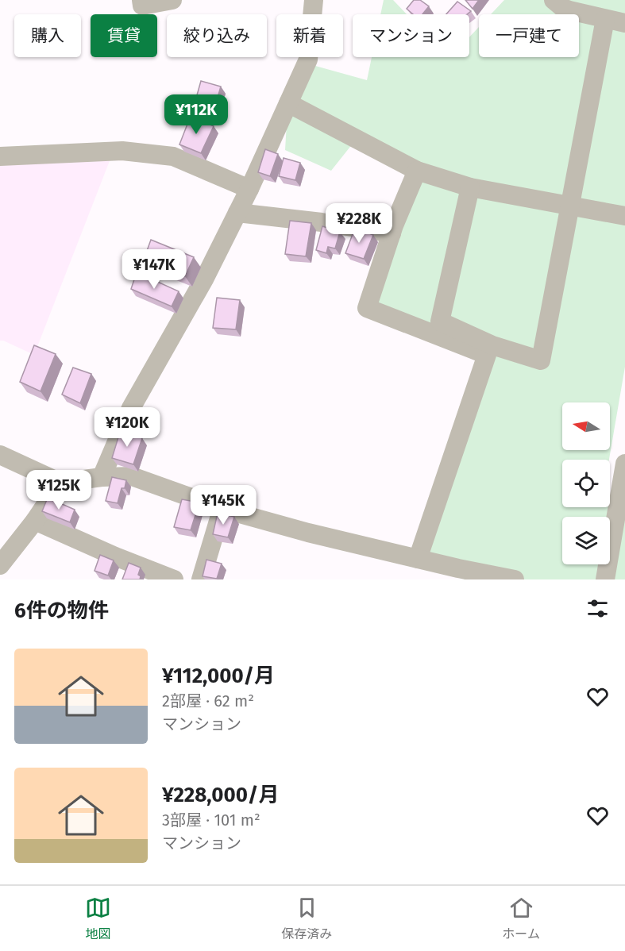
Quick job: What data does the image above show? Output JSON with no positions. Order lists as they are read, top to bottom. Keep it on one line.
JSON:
{"north":"left","page":{"chip":["購入","賃貸","絞り込み","新着","マンション","一戸建て"],"price":["¥112K","¥228K","¥147K","¥120K","¥125K","¥145K"],"heading":"6件の物件","list":[{"name":"¥112,000/月","note":"2部屋 · 62 m² · マンション"},{"name":"¥228,000/月","note":"3部屋 · 101 m² · マンション"}],"tabs":["地図","保存済み","ホーム"]}}
